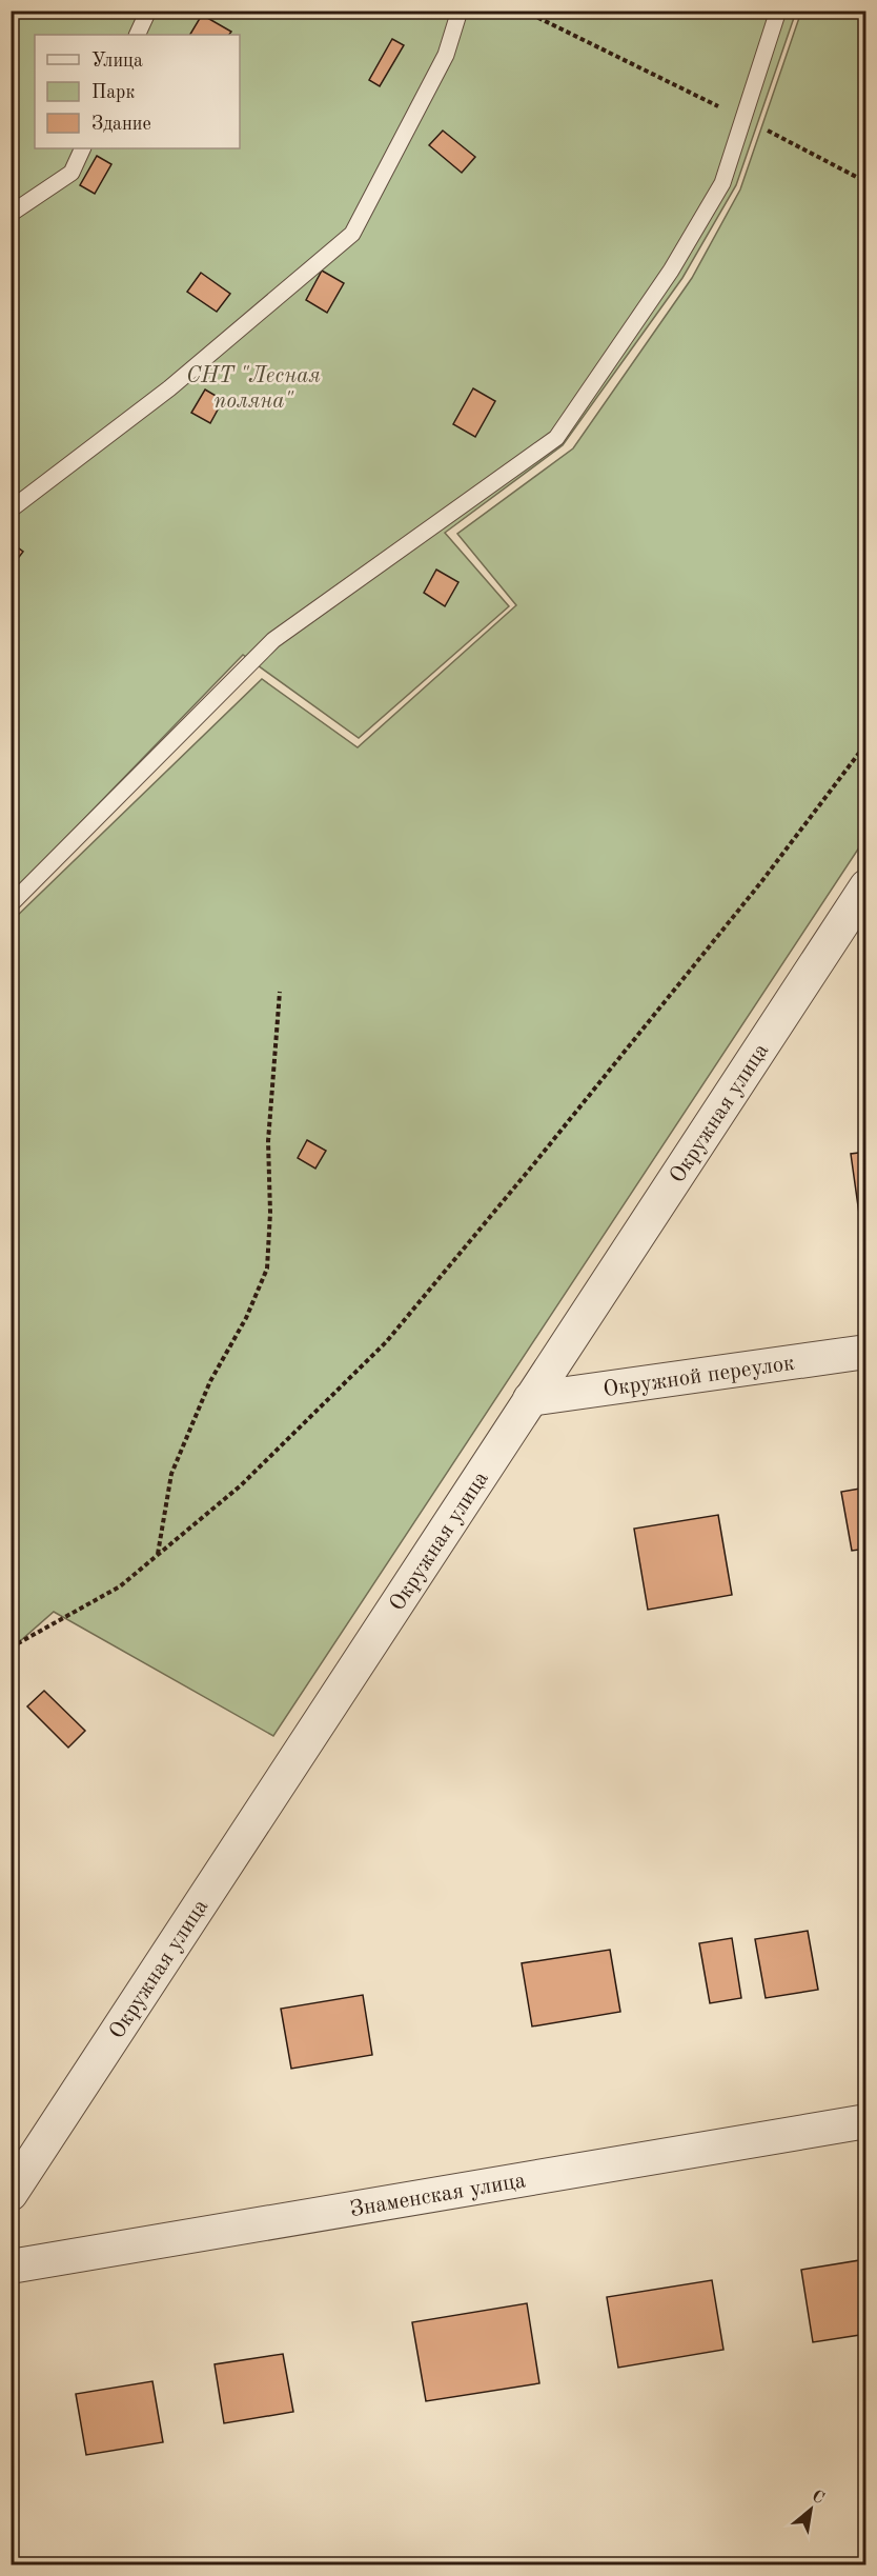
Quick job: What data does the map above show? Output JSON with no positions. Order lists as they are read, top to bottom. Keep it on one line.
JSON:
{"streets":{"street":["Окружная улица","Окружной переулок","Знаменская улица"]},"crossings":[["Окружная улица","Окружной переулок"]],"parks":["СНТ \"Лесная поляна\""],"legend":["Улица","Парк","Здание"],"north":"top right"}
